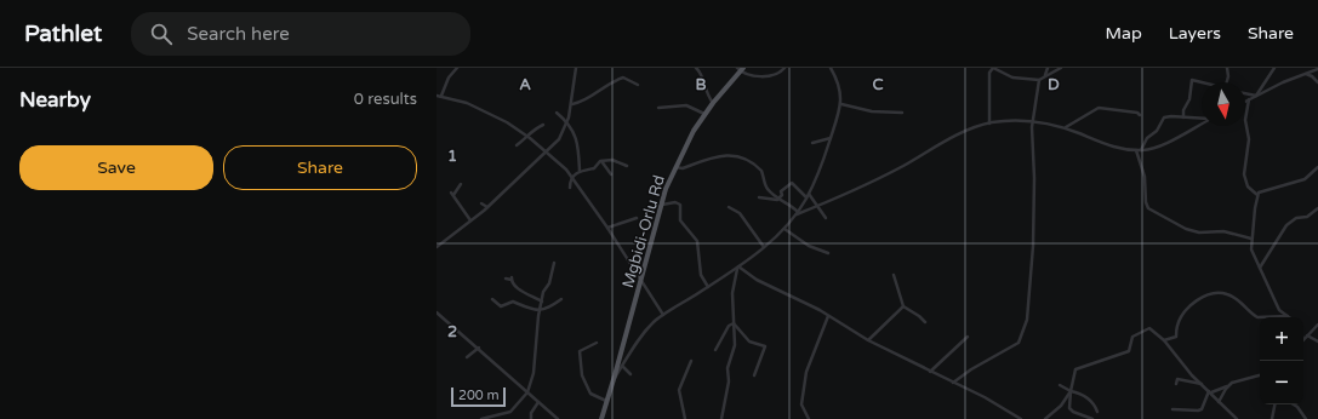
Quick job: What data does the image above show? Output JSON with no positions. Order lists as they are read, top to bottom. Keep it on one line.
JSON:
{"streets":{"main road":["Mgbidi-Orlu Rd"]},"scale_bar":"200 m","north":"bottom","page":{"header":"Pathlet","search":"Search here","nav":["Map","Layers","Share"],"heading":["Nearby","0 results"],"buttons":["Save","Share"],"map_buttons":["+","−"],"scale":"200 m"},"grid":{"columns":["A","B","C","D"],"rows":["1","2"]}}
